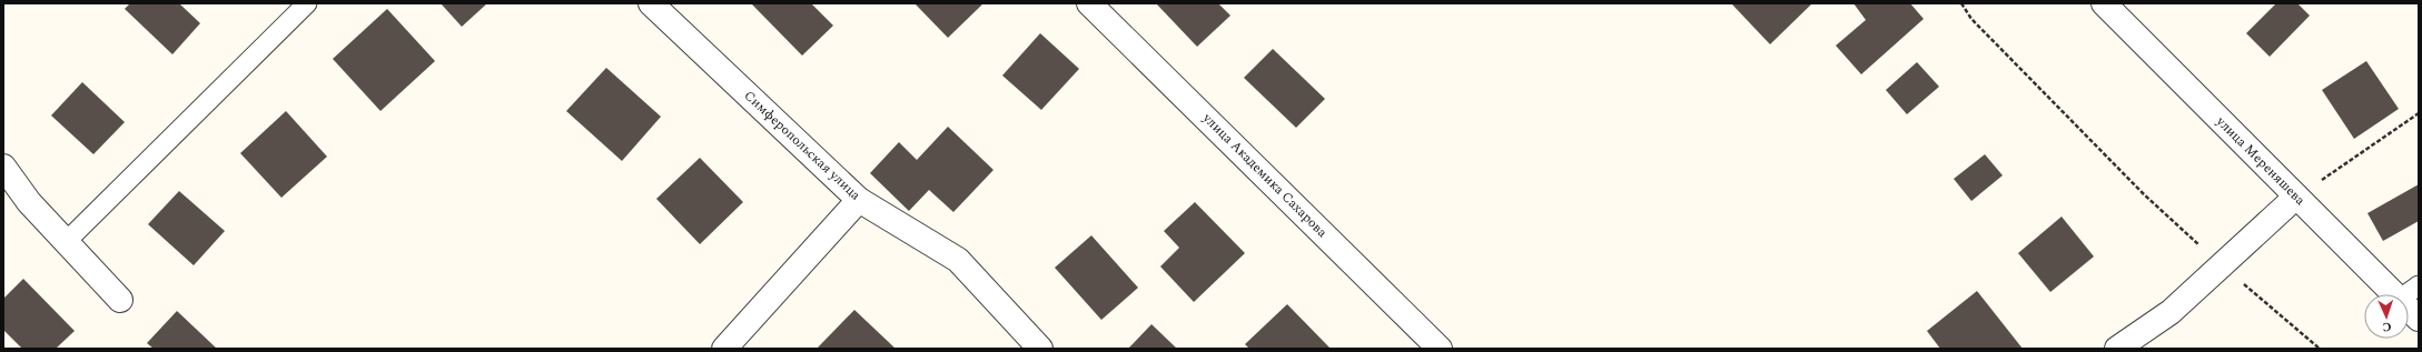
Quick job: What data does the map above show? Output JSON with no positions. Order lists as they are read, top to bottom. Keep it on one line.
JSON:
{"streets":{"street":["Симферопольская улица","улица Мереняшева","улица Академика Сахарова"]},"north":"bottom"}
